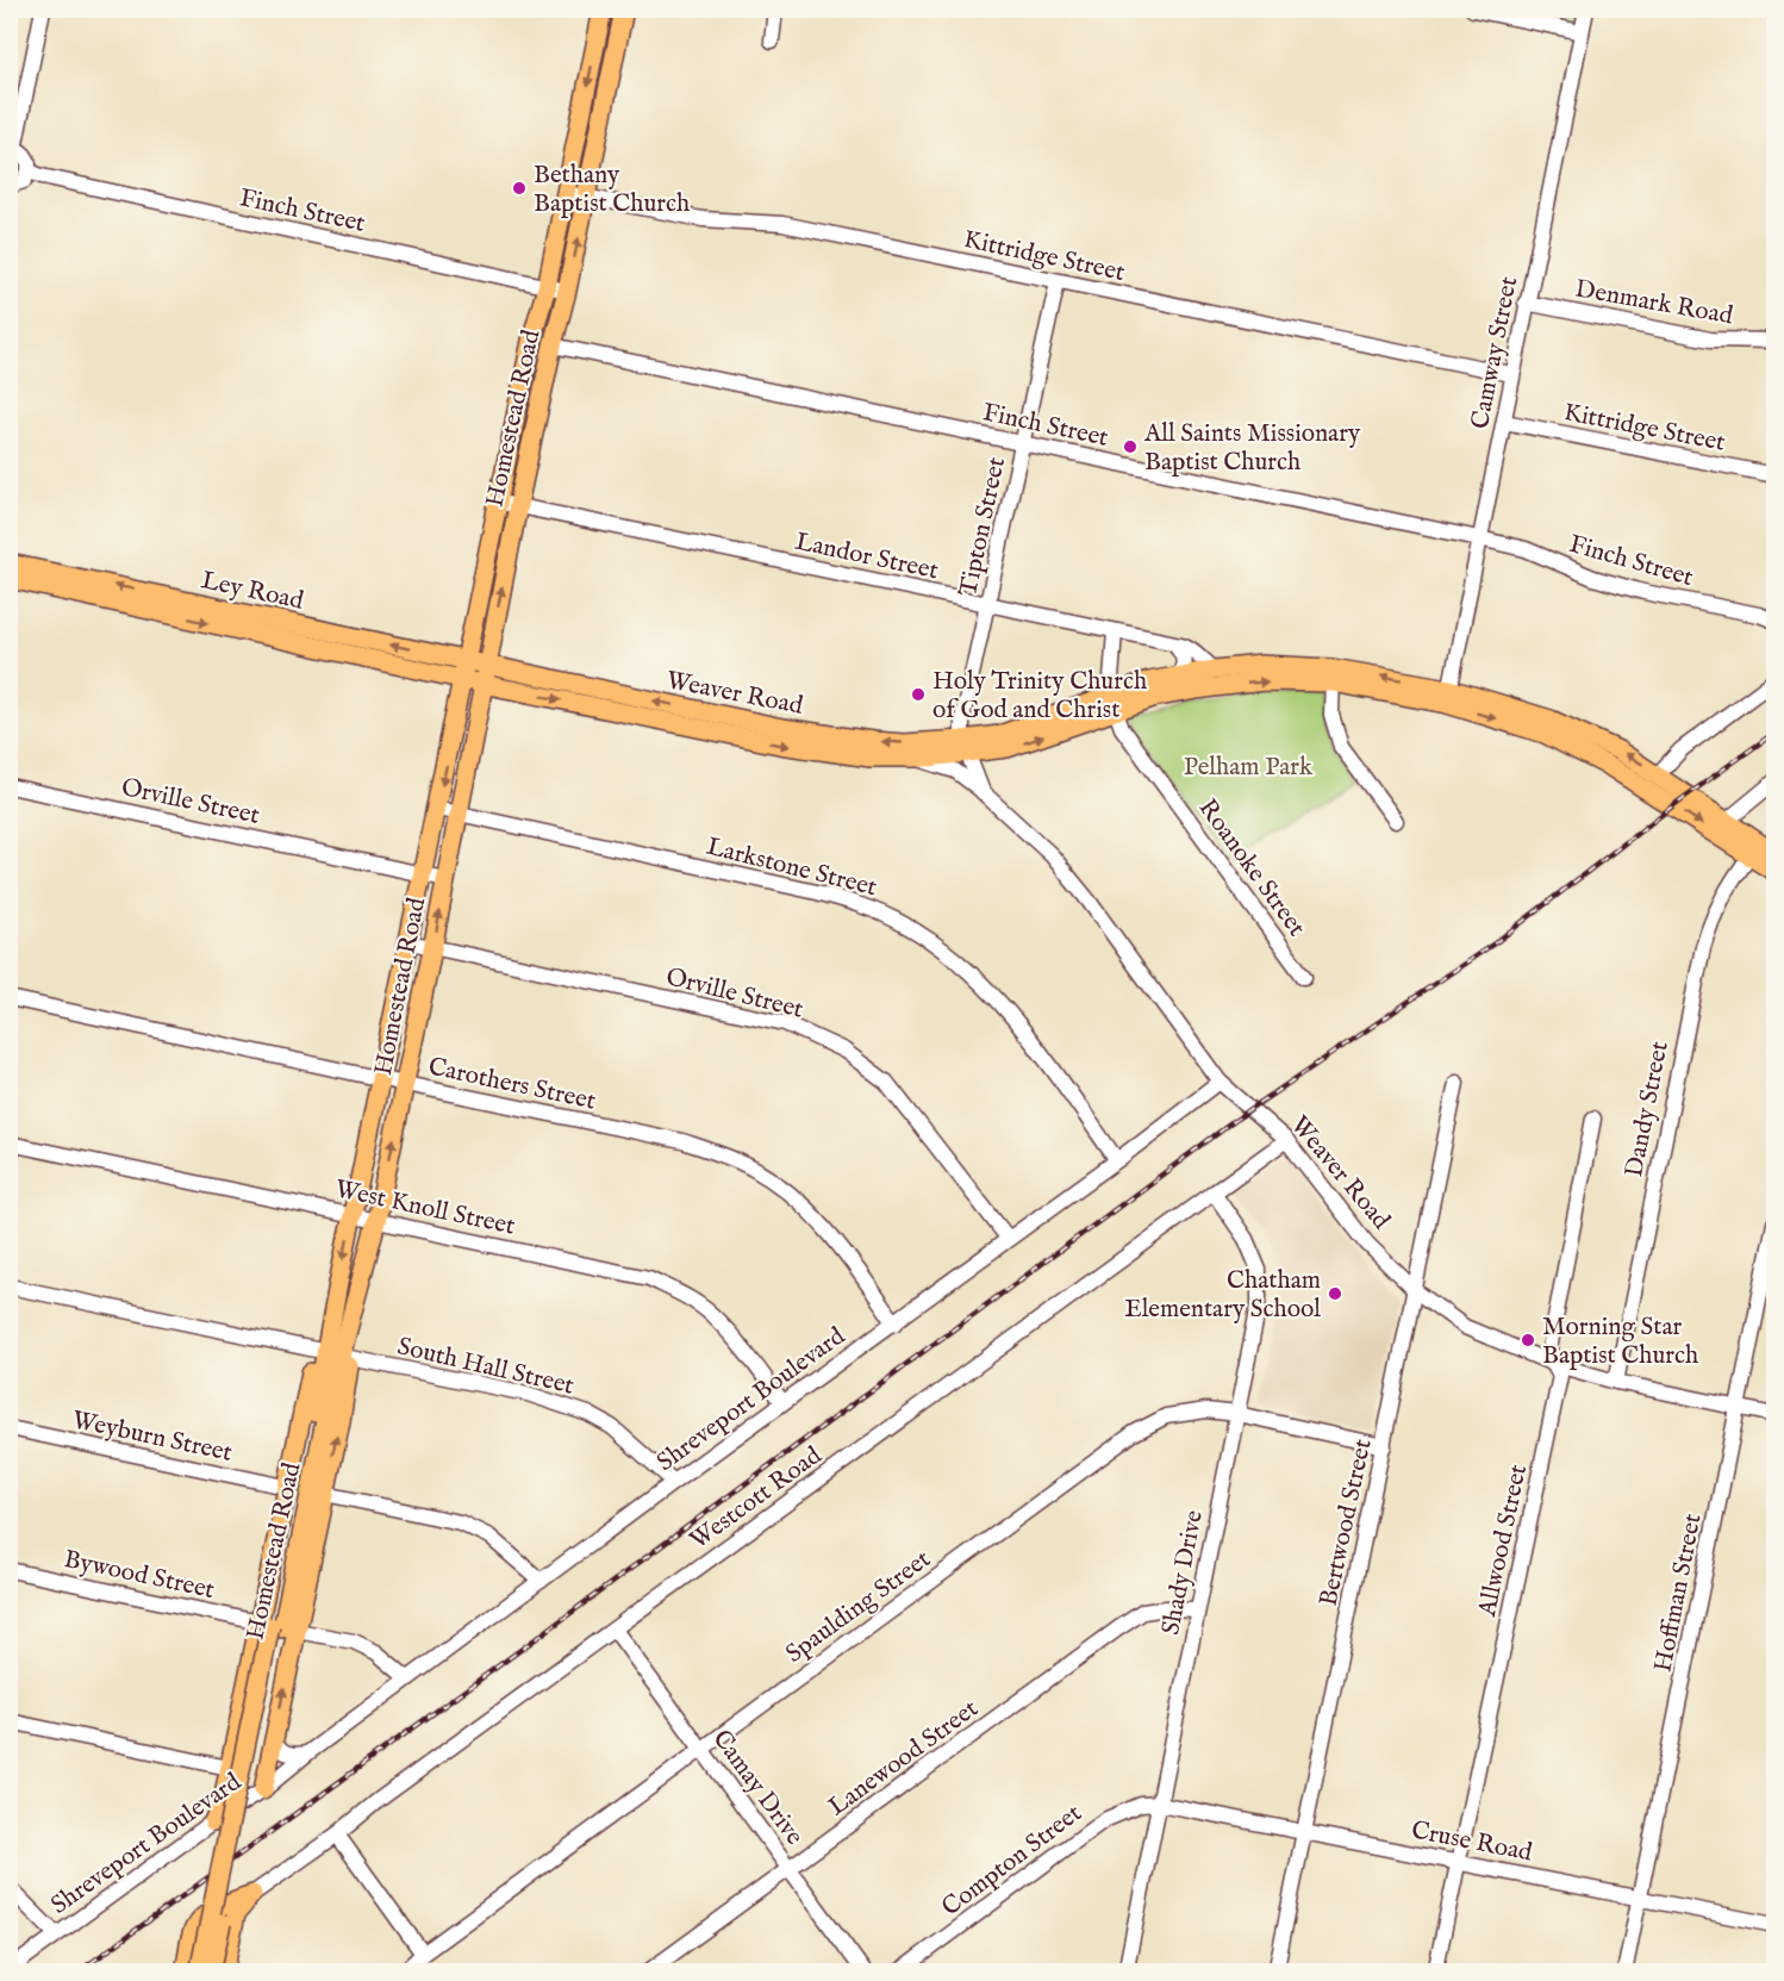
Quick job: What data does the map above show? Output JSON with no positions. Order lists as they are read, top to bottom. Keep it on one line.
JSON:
{"streets":{"main road":["Homestead Road","Ley Road","Weaver Road"],"street":["Finch Street","Kittridge Street","Denmark Road","Camway Street","Tipton Street","Landor Street","Orville Street","Larkstone Street","Roanoke Street","Carothers Street","Dandy Street","West Knoll Street","South Hall Street","Shreveport Boulevard","Weyburn Street","Westcott Road","Bertwood Street","Allwood Street","Shady Drive","Bywood Street","Hoffman Street","Spaulding Street","Lanewood Street","Camay Drive","Cruse Road","Compton Street"]},"crossings":[["Finch Street","Camway Street"],["Finch Street","Homestead Road"],["Finch Street","Tipton Street"],["Kittridge Street","Camway Street"],["Kittridge Street","Homestead Road"],["Kittridge Street","Tipton Street"],["Denmark Road","Camway Street"],["Homestead Road","Landor Street"],["Homestead Road","Ley Road"],["Homestead Road","Weaver Road"],["Homestead Road","Orville Street"],["Homestead Road","Larkstone Street"],["Homestead Road","Carothers Street"],["Homestead Road","West Knoll Street"],["Homestead Road","Bywood Street"],["Tipton Street","Landor Street"],["Tipton Street","Weaver Road"],["Ley Road","Weaver Road"],["Weaver Road","Dandy Street"],["Weaver Road","Shreveport Boulevard"],["Weaver Road","Westcott Road"],["Weaver Road","Bertwood Street"],["Weaver Road","Allwood Street"],["Weaver Road","Hoffman Street"],["Orville Street","Shreveport Boulevard"],["Larkstone Street","Shreveport Boulevard"],["Carothers Street","Shreveport Boulevard"],["West Knoll Street","Shreveport Boulevard"],["South Hall Street","Shreveport Boulevard"],["Shreveport Boulevard","Bywood Street"],["Westcott Road","Shady Drive"],["Westcott Road","Camay Drive"],["Bertwood Street","Spaulding Street"],["Bertwood Street","Cruse Road"],["Allwood Street","Cruse Road"],["Shady Drive","Spaulding Street"],["Shady Drive","Lanewood Street"],["Shady Drive","Cruse Road"],["Shady Drive","Compton Street"],["Hoffman Street","Cruse Road"],["Spaulding Street","Camay Drive"],["Lanewood Street","Camay Drive"],["Cruse Road","Compton Street"]],"parks":["Pelham Park"],"places":["Bethany Baptist Church","All Saints Missionary Baptist Church","Holy Trinity Church of God and Christ","Chatham Elementary School","Morning Star Baptist Church"]}
